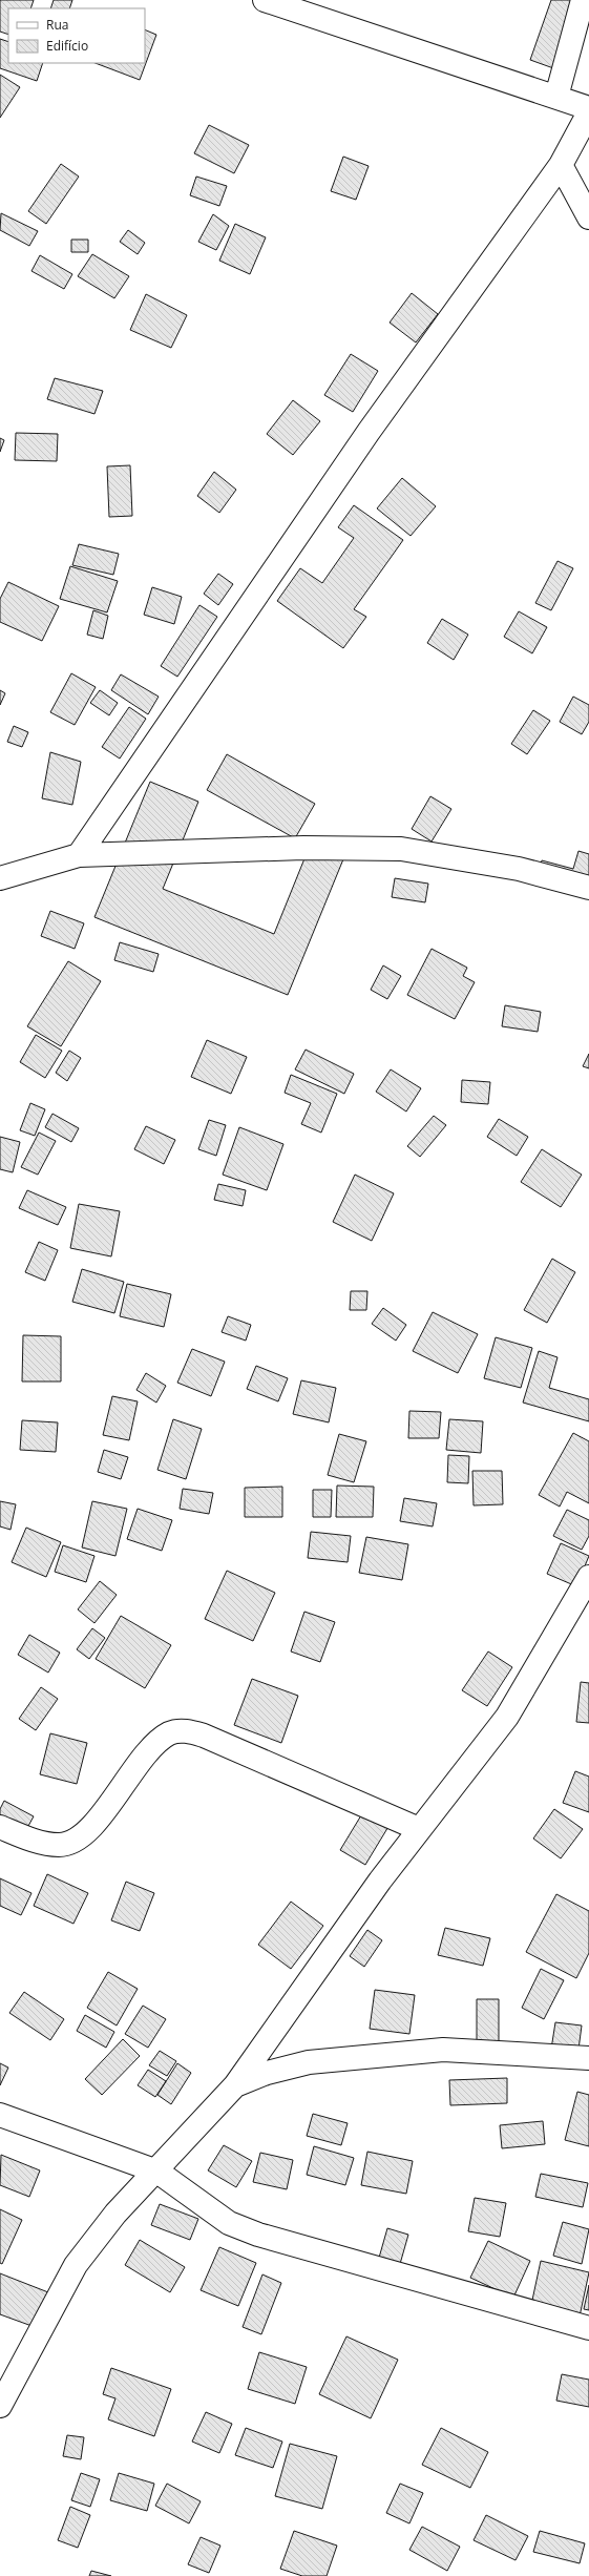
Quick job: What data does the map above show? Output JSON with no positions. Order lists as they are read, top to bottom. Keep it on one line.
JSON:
{"legend":["Rua","Edifício"]}
